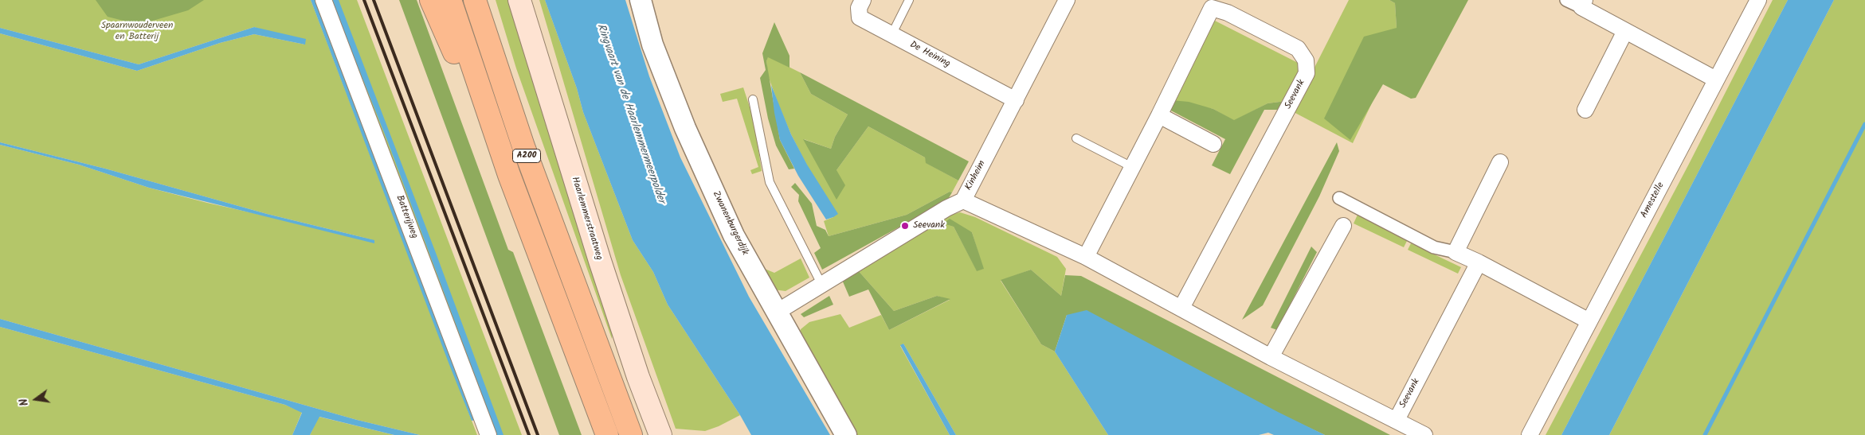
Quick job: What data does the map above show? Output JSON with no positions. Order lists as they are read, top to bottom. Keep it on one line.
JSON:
{"streets":{"highway":["A200"],"main road":["Haarlemmerstraatweg"],"street":["De Heining","Seevank","Kinheim","Amestelle","Batterijweg","Zwanenburgerdijk"]},"crossings":[["De Heining","Kinheim"],["Seevank","Kinheim"],["Kinheim","Zwanenburgerdijk"]],"water":["Ringvaart van de Haarlemmermeerpolder"],"parks":["Spaarnwouderveen en Batterij"],"places":["Seevank"],"north":"left"}
